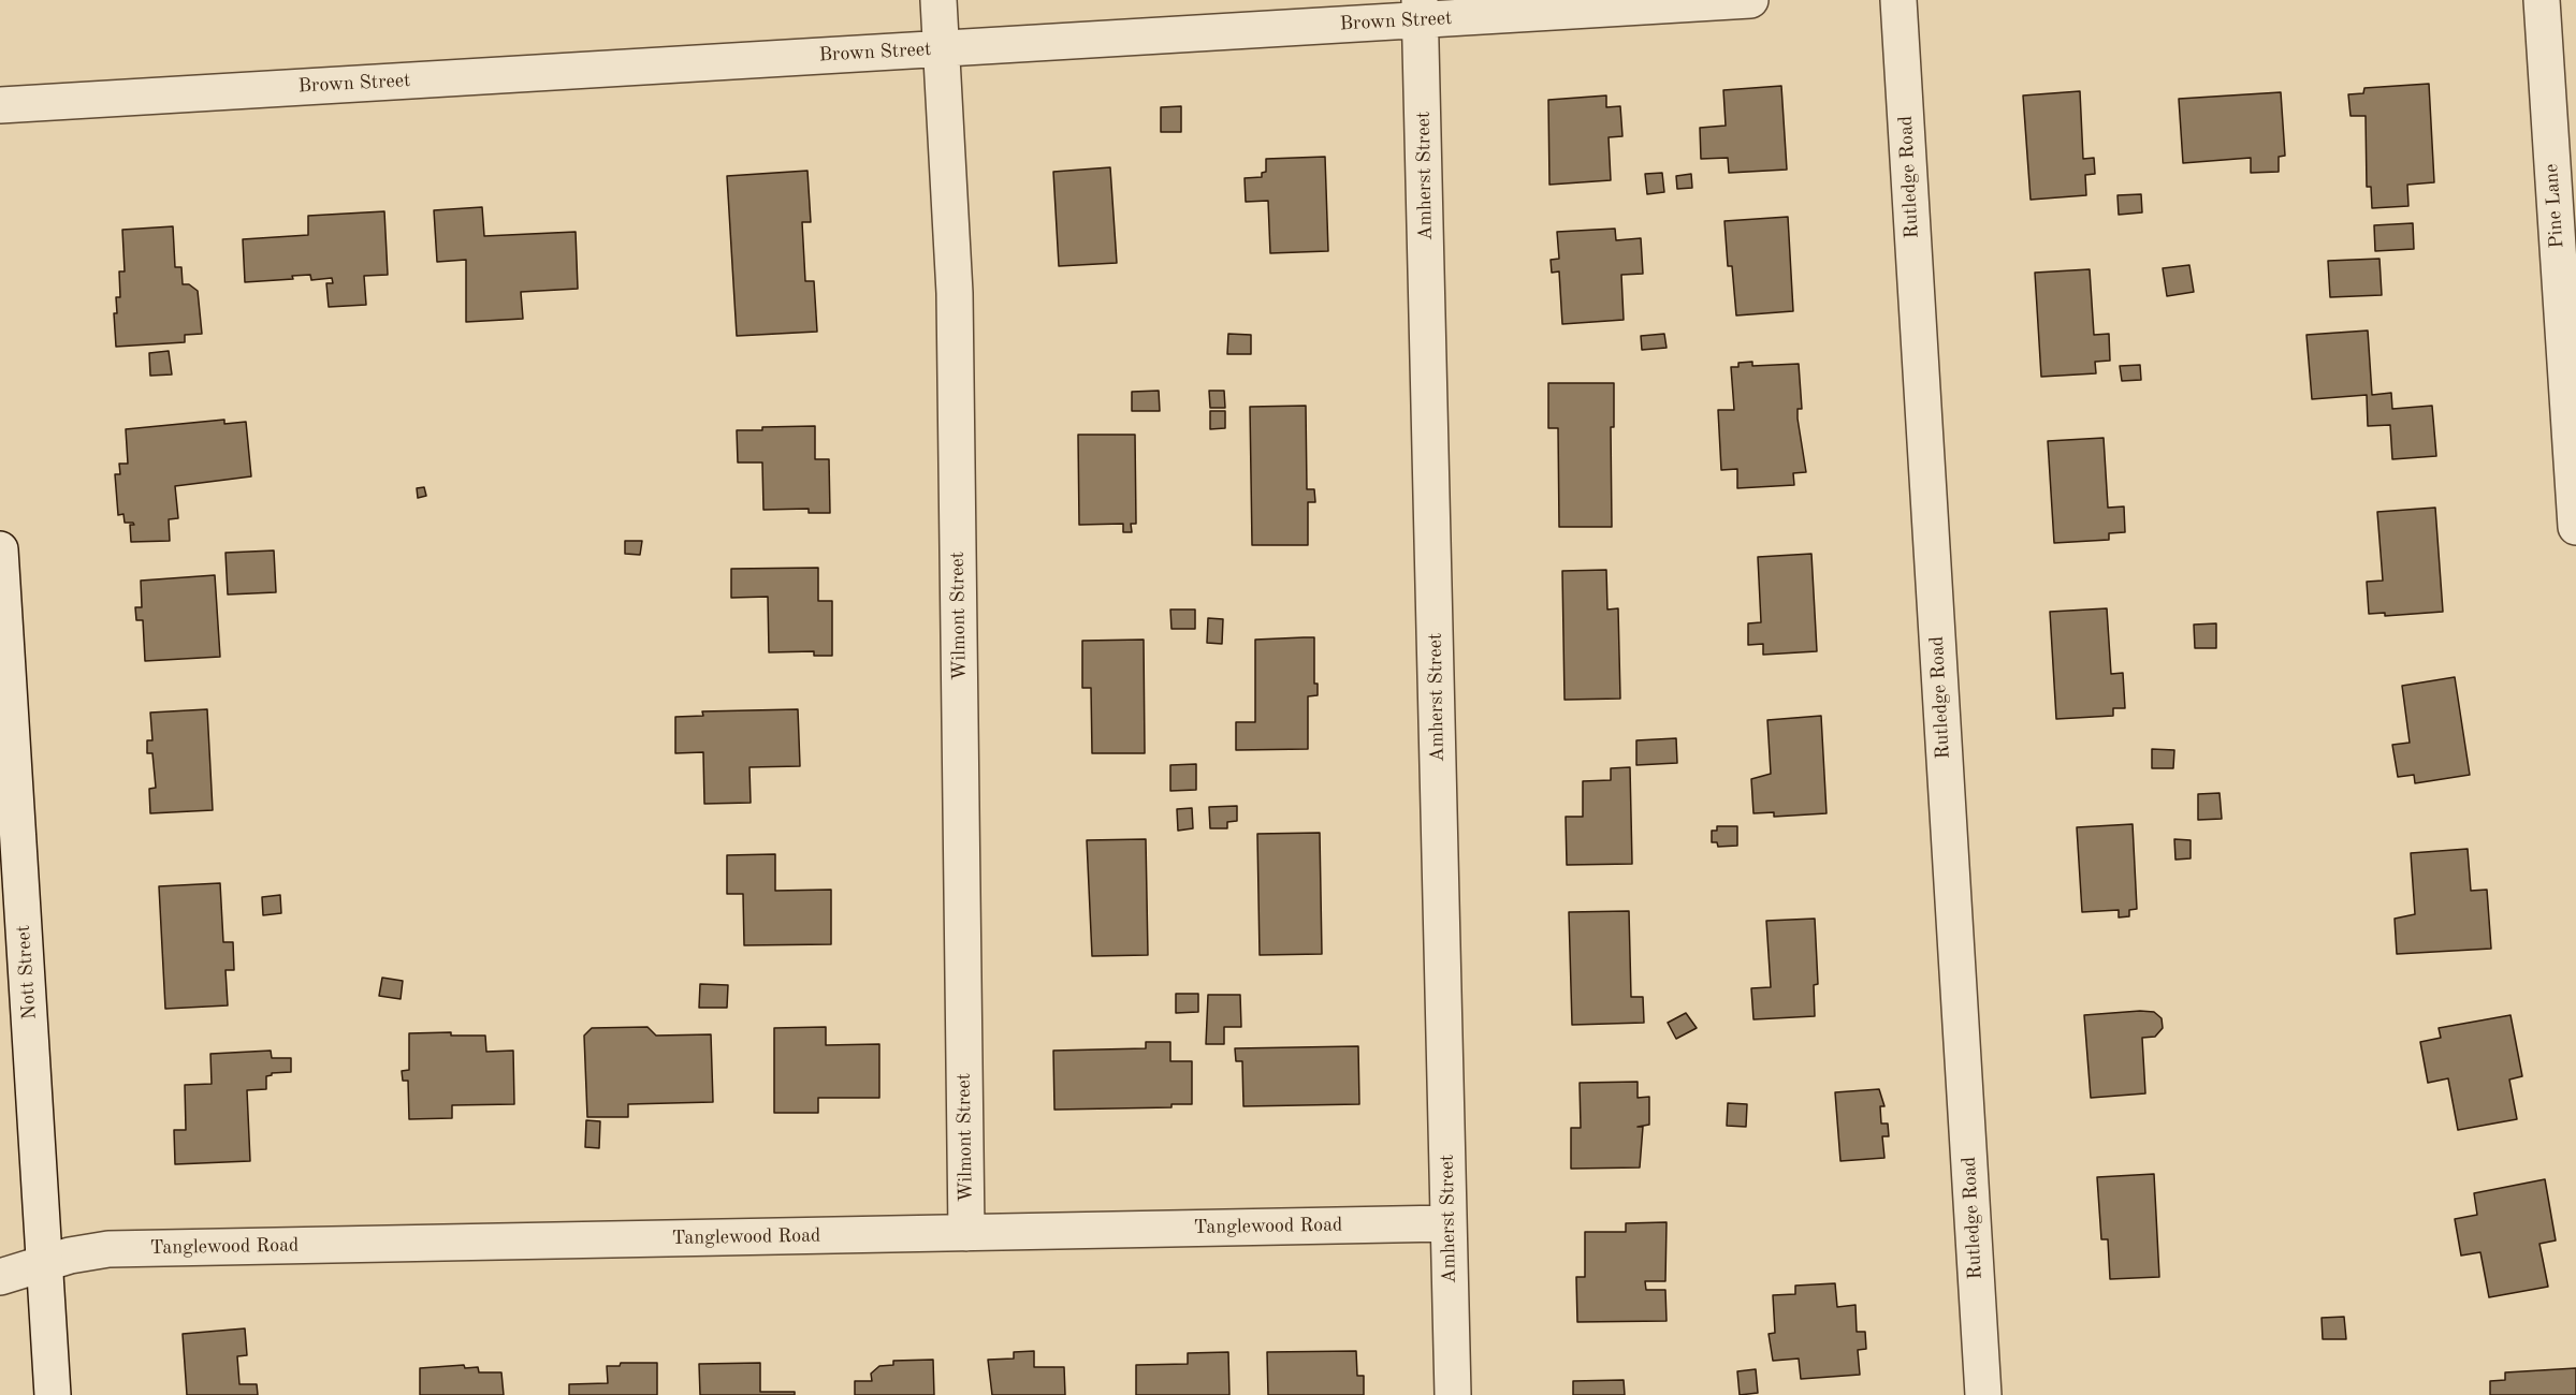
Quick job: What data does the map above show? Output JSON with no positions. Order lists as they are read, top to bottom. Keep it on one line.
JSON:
{"streets":{"street":["Brown Street","Amherst Street","Rutledge Road","Pine Lane","Wilmont Street","Nott Street","Tanglewood Road"]},"crossings":[["Brown Street","Amherst Street"],["Brown Street","Wilmont Street"],["Amherst Street","Tanglewood Road"],["Wilmont Street","Tanglewood Road"],["Nott Street","Tanglewood Road"]]}
